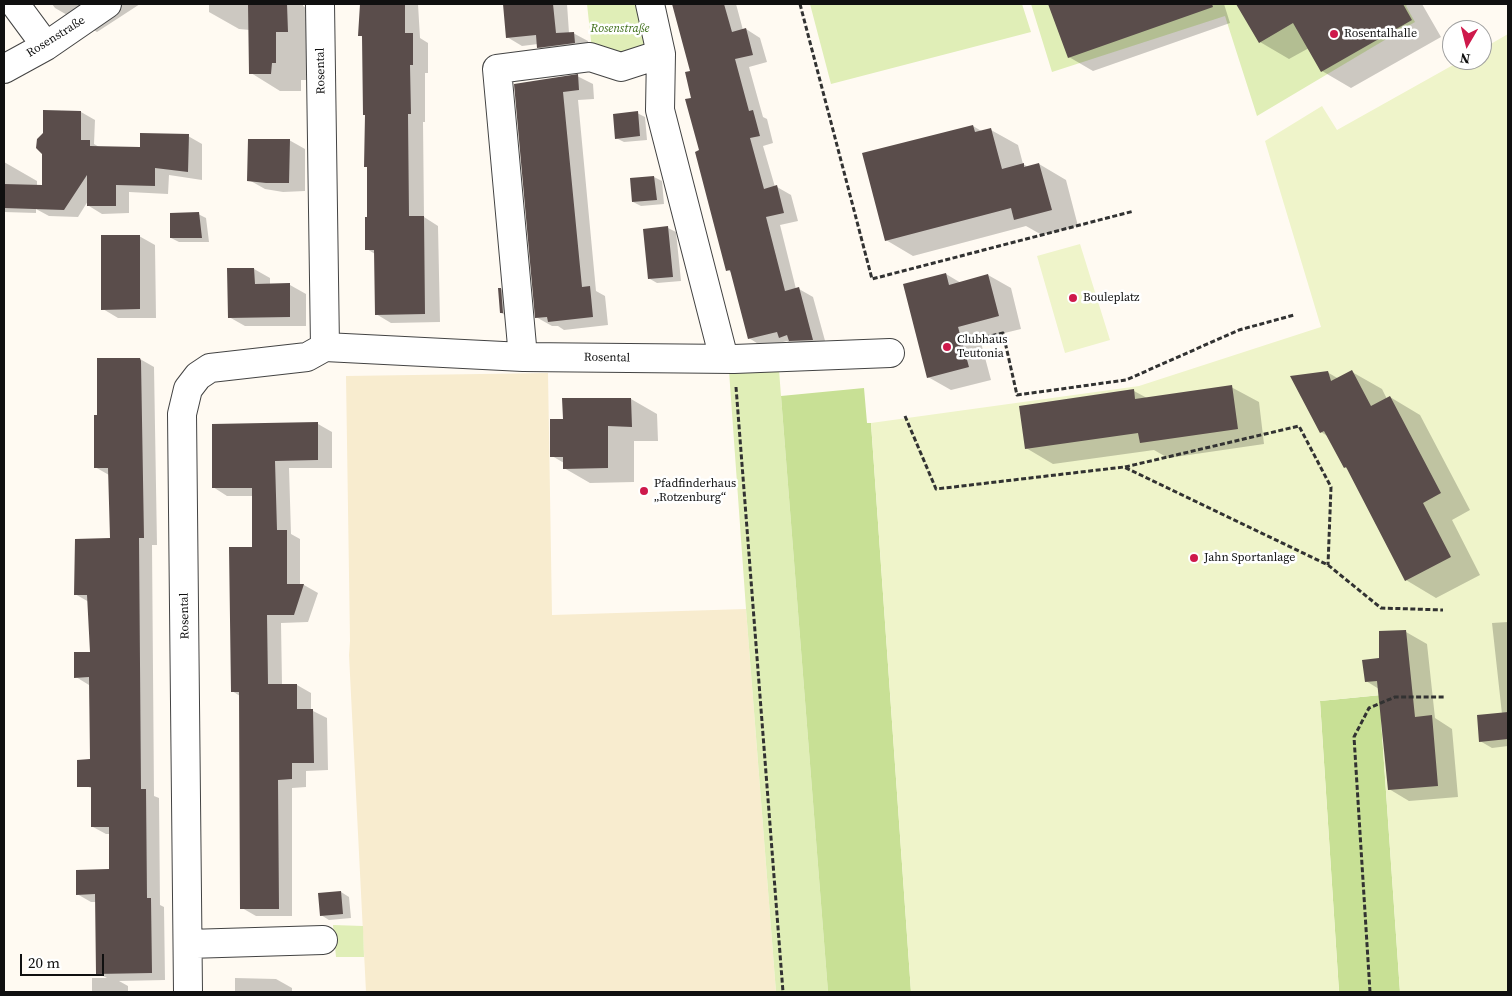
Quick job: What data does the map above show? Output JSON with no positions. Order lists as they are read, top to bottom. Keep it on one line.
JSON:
{"streets":{"street":["Rosenstraße","Rosental"]},"parks":["Rosenstraße"],"places":["Rosentalhalle","Bouleplatz","Clubhaus Teutonia","Pfadfinderhaus „Rotzenburg“","Jahn Sportanlage"],"scale_bar":"20 m","north":"bottom"}
